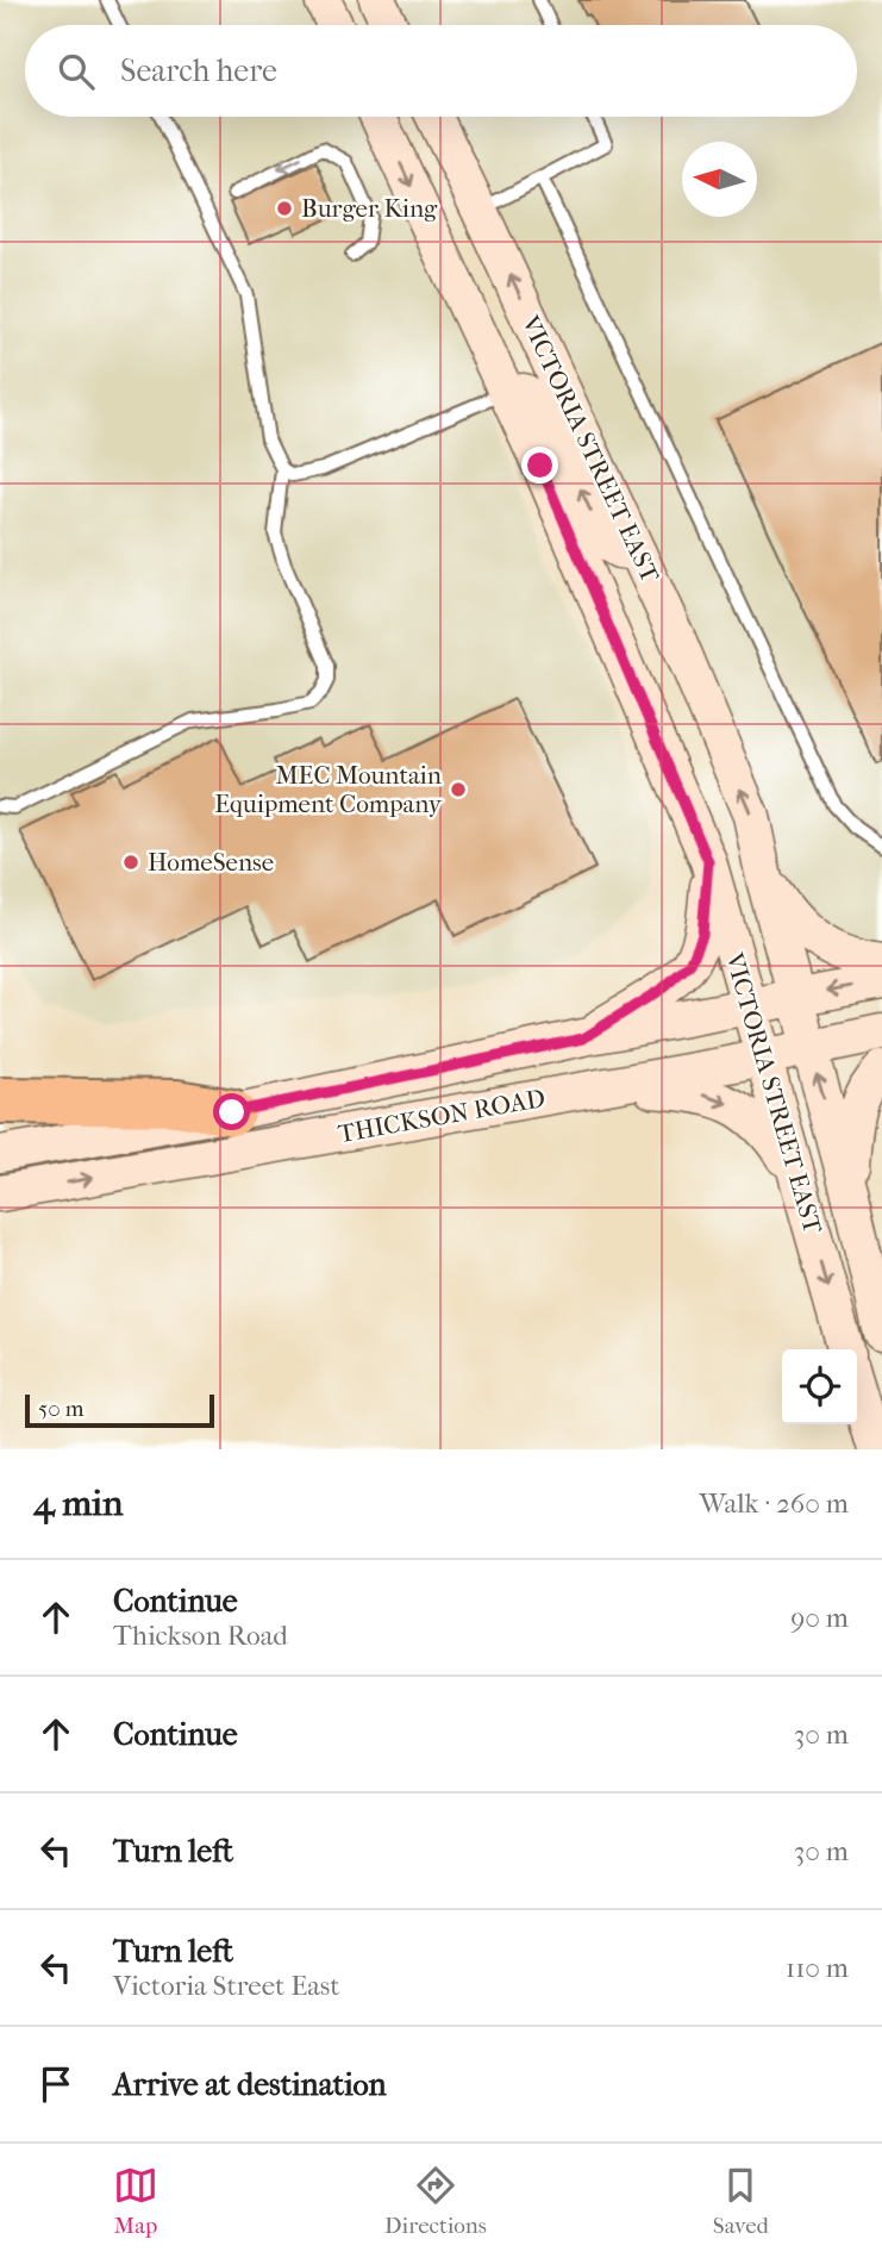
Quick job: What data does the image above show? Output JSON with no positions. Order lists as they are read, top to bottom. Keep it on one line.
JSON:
{"streets":{"main road":["VICTORIA STREET EAST","THICKSON ROAD"]},"crossings":[["VICTORIA STREET EAST","THICKSON ROAD"]],"places":["Burger King","MEC Mountain Equipment Company","HomeSense"],"scale_bar":"50 m","north":"left","page":{"search":"Search here","scale":"50 m","heading":["4 min","Walk · 260 m"],"list":[["Continue","Thickson Road","90 m"],["Continue","30 m"],["Turn left","30 m"],["Turn left","Victoria Street East","110 m"],"Arrive at destination"],"nav":["Map","Directions","Saved"]}}
